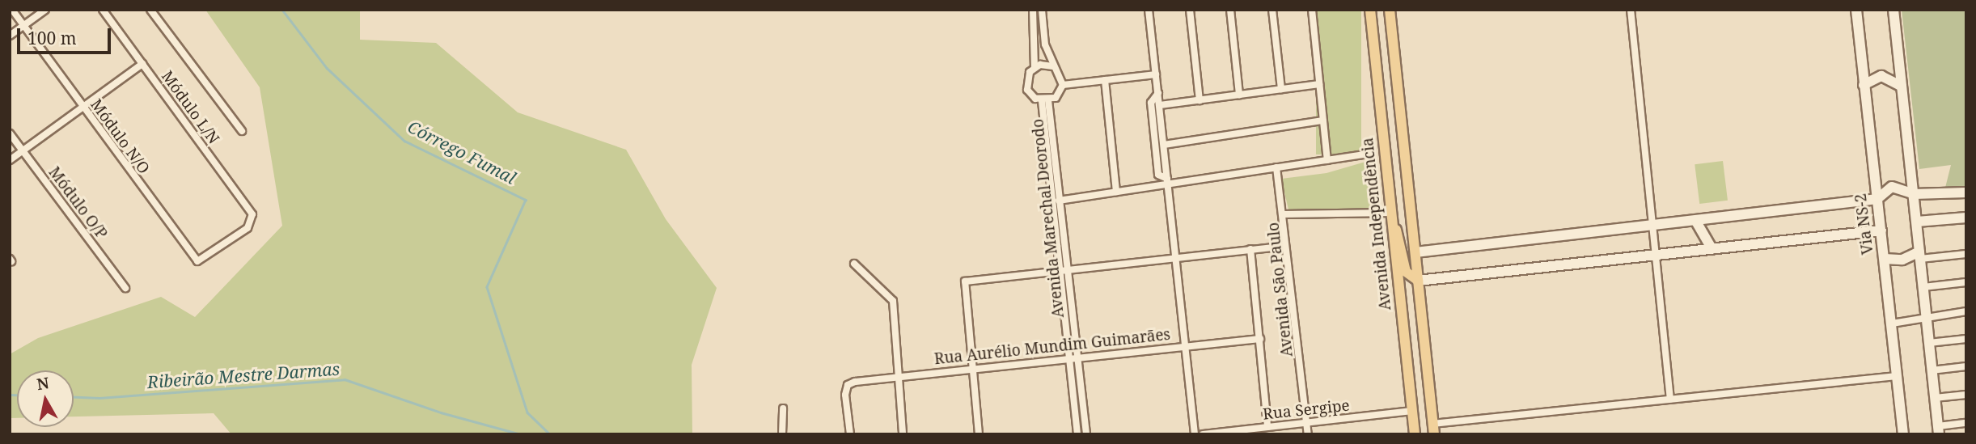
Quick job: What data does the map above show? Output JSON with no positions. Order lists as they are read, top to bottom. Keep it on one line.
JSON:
{"streets":{"main road":["Avenida Independência"],"street":["Módulo L/N","Módulo N/O","Módulo O/P","Avenida Marechal Deorodo","Via NS-2","Avenida São Paulo","Rua Aurélio Mundim Guimarães","Rua Sergipe"]},"crossings":[["Módulo L/N","Módulo N/O"],["Avenida Marechal Deorodo","Rua Aurélio Mundim Guimarães"],["Avenida Independência","Avenida São Paulo"],["Avenida Independência","Rua Sergipe"],["Avenida São Paulo","Rua Sergipe"]],"water":["Córrego Fumal","Ribeirão Mestre Darmas"],"scale_bar":"100 m","north":"top"}
